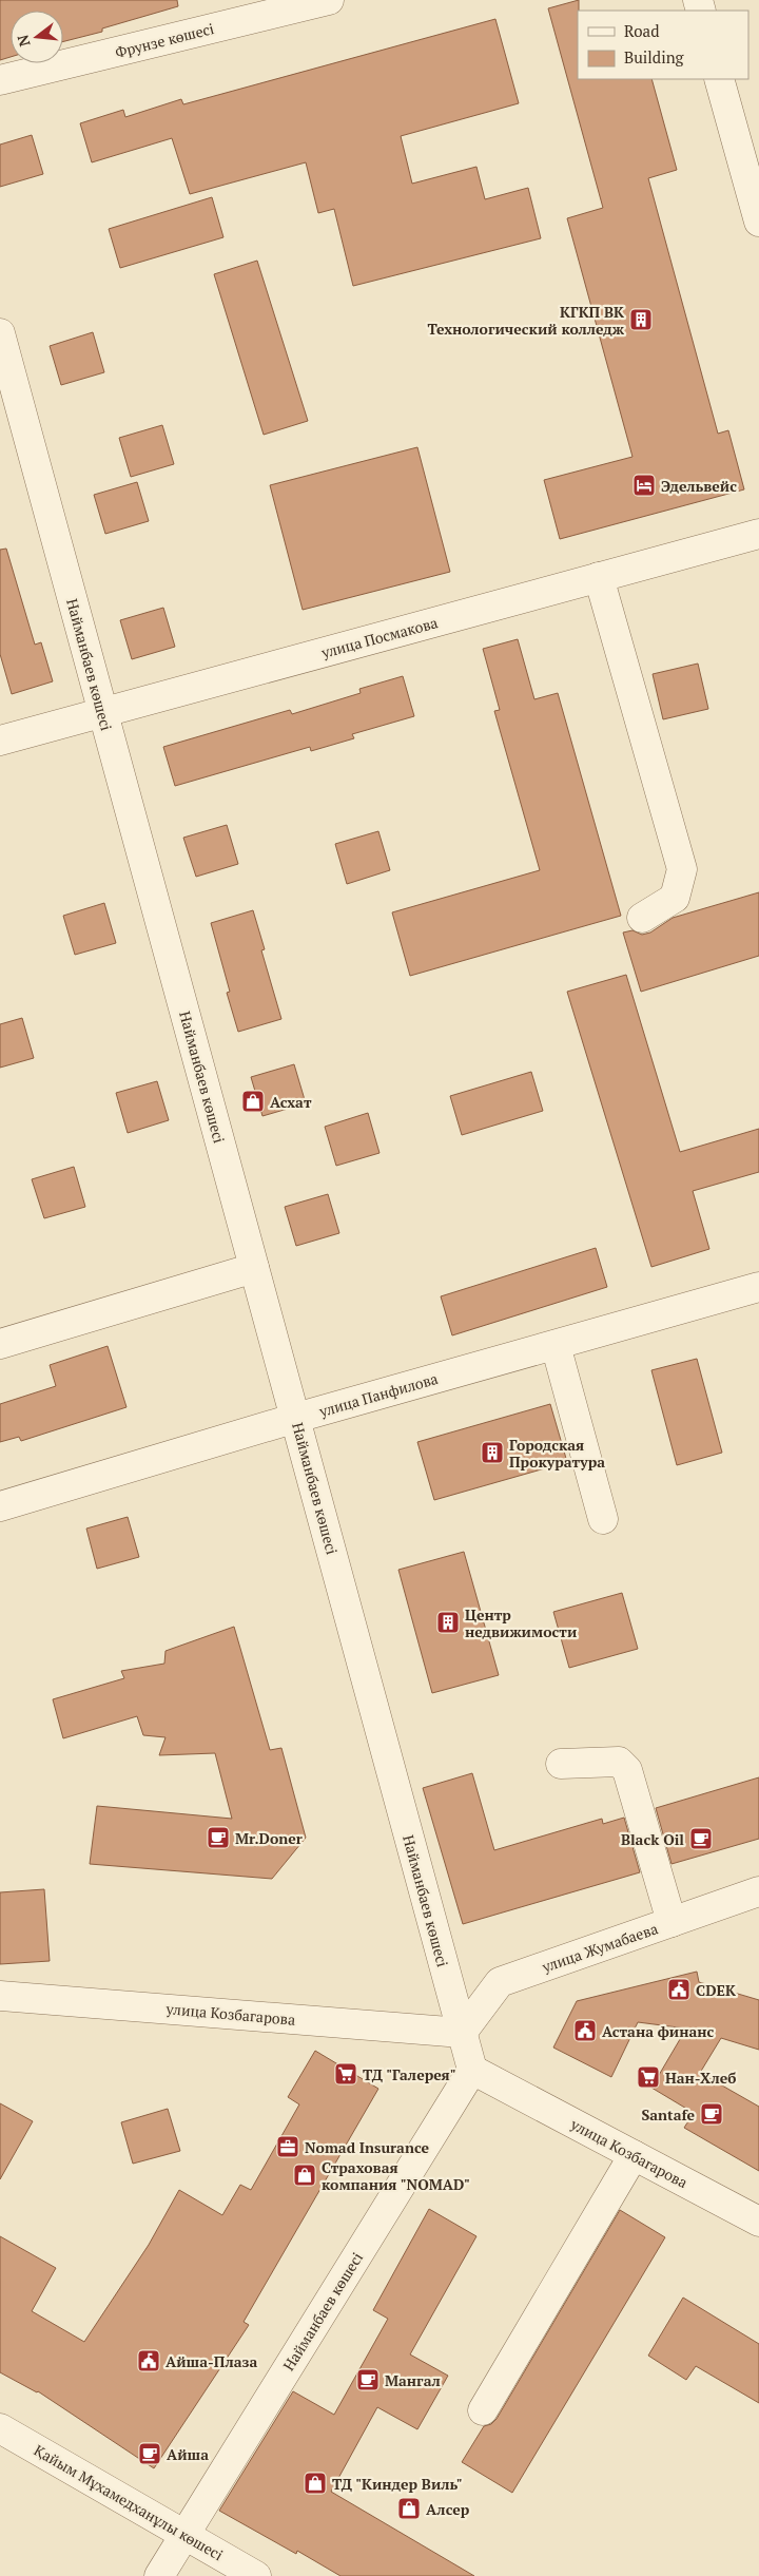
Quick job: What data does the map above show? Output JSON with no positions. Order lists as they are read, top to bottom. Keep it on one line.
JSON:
{"streets":{"street":["Фрунзе көшесі","улица Посмакова","Найманбаев көшесі","улица Панфилова","улица Жумабаева","улица Козбагарова","Қайым Мұхамедханұлы көшесі"]},"crossings":[["улица Посмакова","Найманбаев көшесі"],["Найманбаев көшесі","улица Панфилова"],["Найманбаев көшесі","улица Жумабаева"],["Найманбаев көшесі","улица Козбагарова"],["Найманбаев көшесі","Қайым Мұхамедханұлы көшесі"],["улица Жумабаева","улица Козбагарова"]],"places":{"building":["КГКП ВК Технологический колледж","Городская Прокуратура","Центр недвижимости"],"hotel":["Эдельвейс"],"shop":["Асхат","Страховая компания \"NOMAD\"","ТД \"Киндер Виль\"","Алсер"],"cafe":["Mr.Doner","Black Oil","Santafe","Мангал","Айша"],"public building":["CDEK","Астана финанс","Айша-Плаза"],"supermarket":["ТД \"Галерея\"","Нан-Хлеб"],"office":["Nomad Insurance"]},"legend":["Road","Building"],"north":"left"}
